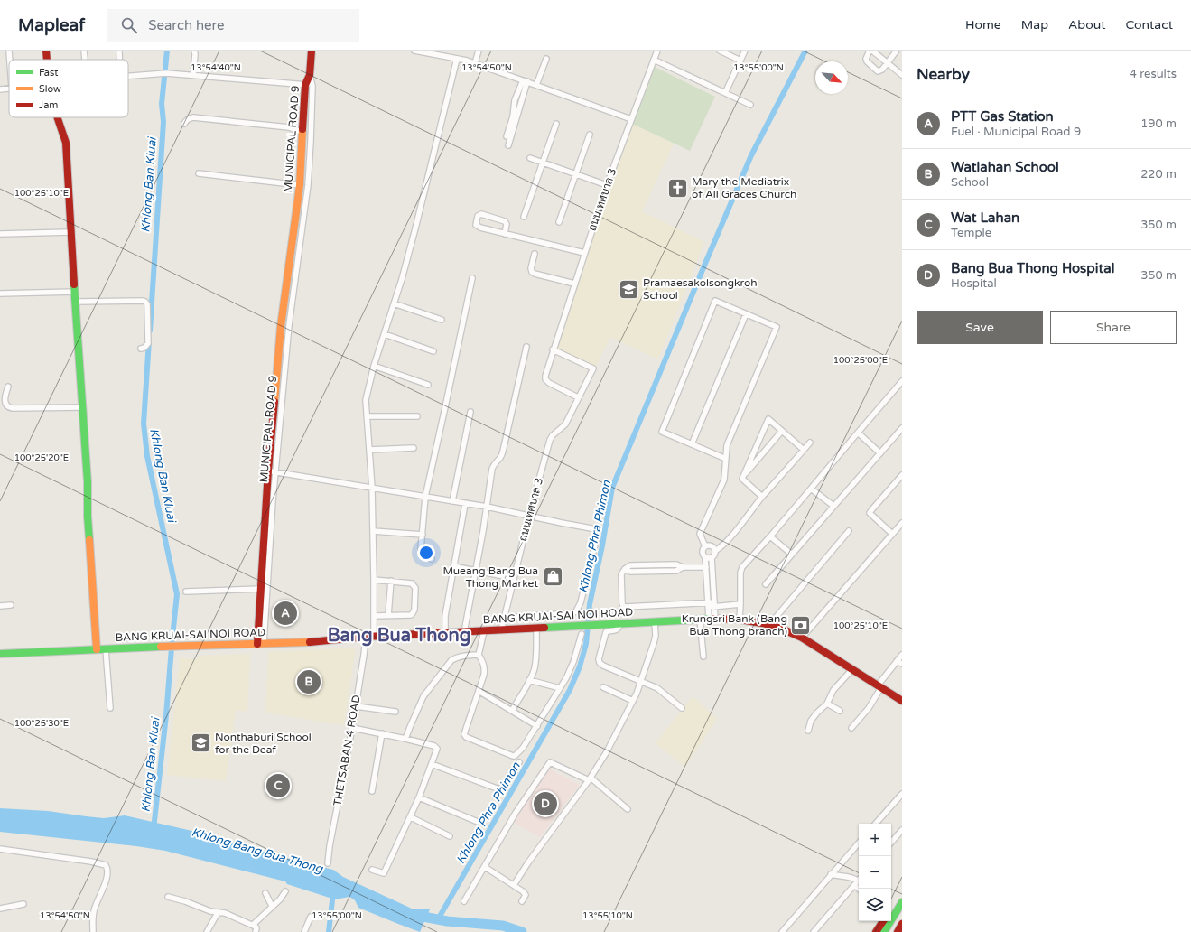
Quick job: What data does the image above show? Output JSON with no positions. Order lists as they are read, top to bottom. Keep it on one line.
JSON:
{"streets":{"street":["MUNICIPAL ROAD 9","ถนนเทศบาล 3","BANG KRUAI-SAI NOI ROAD","THETSABAN 4 ROAD"]},"crossings":[["MUNICIPAL ROAD 9","BANG KRUAI-SAI NOI ROAD"],["ถนนเทศบาล 3","BANG KRUAI-SAI NOI ROAD"],["BANG KRUAI-SAI NOI ROAD","THETSABAN 4 ROAD"]],"districts":["Bang Bua Thong"],"water":["Khlong Ban Kluai","Khlong Phra Phimon","Khlong Bang Bua Thong"],"places":{"church":["Mary the Mediatrix of All Graces Church"],"school or university":["Pramaesakolsongkroh School","Nonthaburi School for the Deaf"],"shop":["Mueang Bang Bua Thong Market"],"bank":["Krungsri Bank (Bang Bua Thong branch)"]},"legend":["Fast","Slow","Jam"],"north":"bottom right","page":{"header":"Mapleaf","search":"Search here","nav":["Home","Map","About","Contact"],"heading":["Nearby","4 results"],"list":[{"mark":"A","name":"PTT Gas Station","note":"Fuel · Municipal Road 9","value":"190 m"},{"mark":"B","name":"Watlahan School","note":"School","value":"220 m"},{"mark":"C","name":"Wat Lahan","note":"Temple","value":"350 m"},{"mark":"D","name":"Bang Bua Thong Hospital","note":"Hospital","value":"350 m"}],"buttons":["Save","Share"],"pins":["A","B","C","D"],"map_buttons":["+","−"]},"coordinates":["13°54'50\"N","13°55'00\"N","13°54'40\"N","100°25'10\"E","100°25'00\"E","100°25'20\"E","100°25'30\"E","13°55'10\"N"]}
